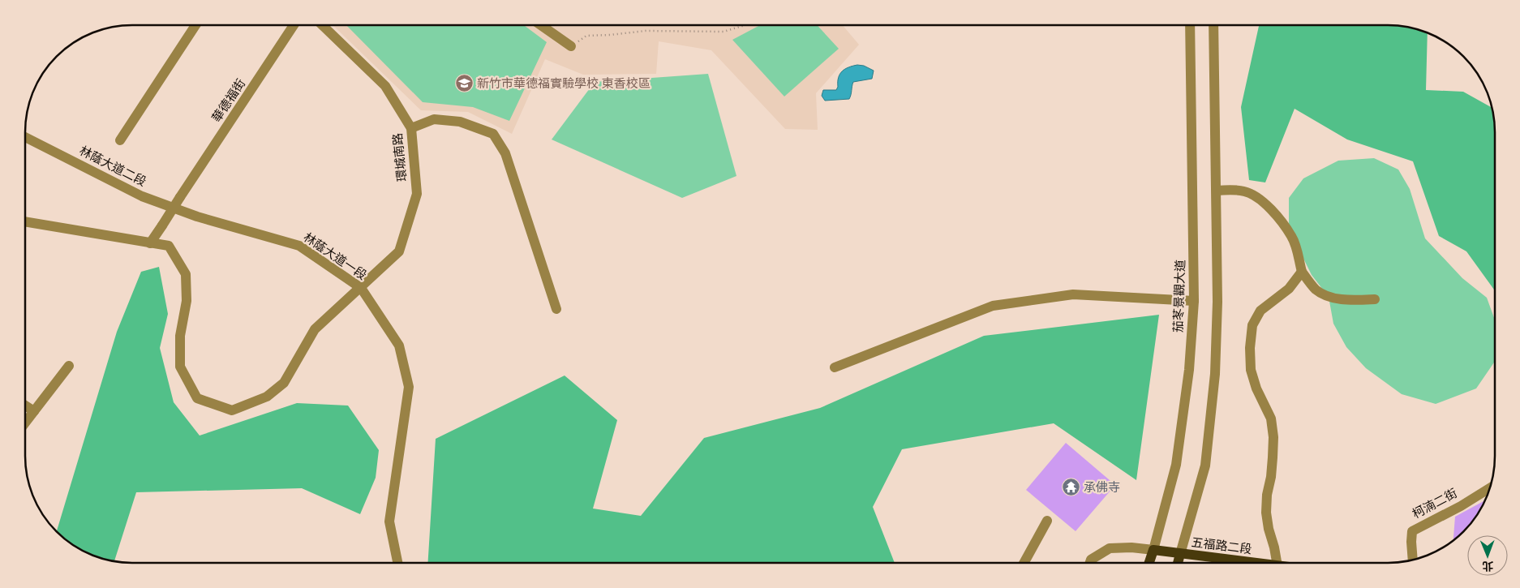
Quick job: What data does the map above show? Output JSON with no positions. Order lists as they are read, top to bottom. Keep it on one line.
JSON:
{"streets":{"main road":["茄苳景觀大道","五福路二段"],"street":["華德福街","環城南路","林蔭大道二段","林蔭大道一段","柯湳二街"]},"crossings":[["華德福街","環城南路"],["環城南路","林蔭大道一段"],["林蔭大道二段","林蔭大道一段"],["茄苳景觀大道","五福路二段"]],"places":{"school or university":["新竹市華德福實驗學校 東香校區"],"temple":["承佛寺"]},"north":"bottom"}
